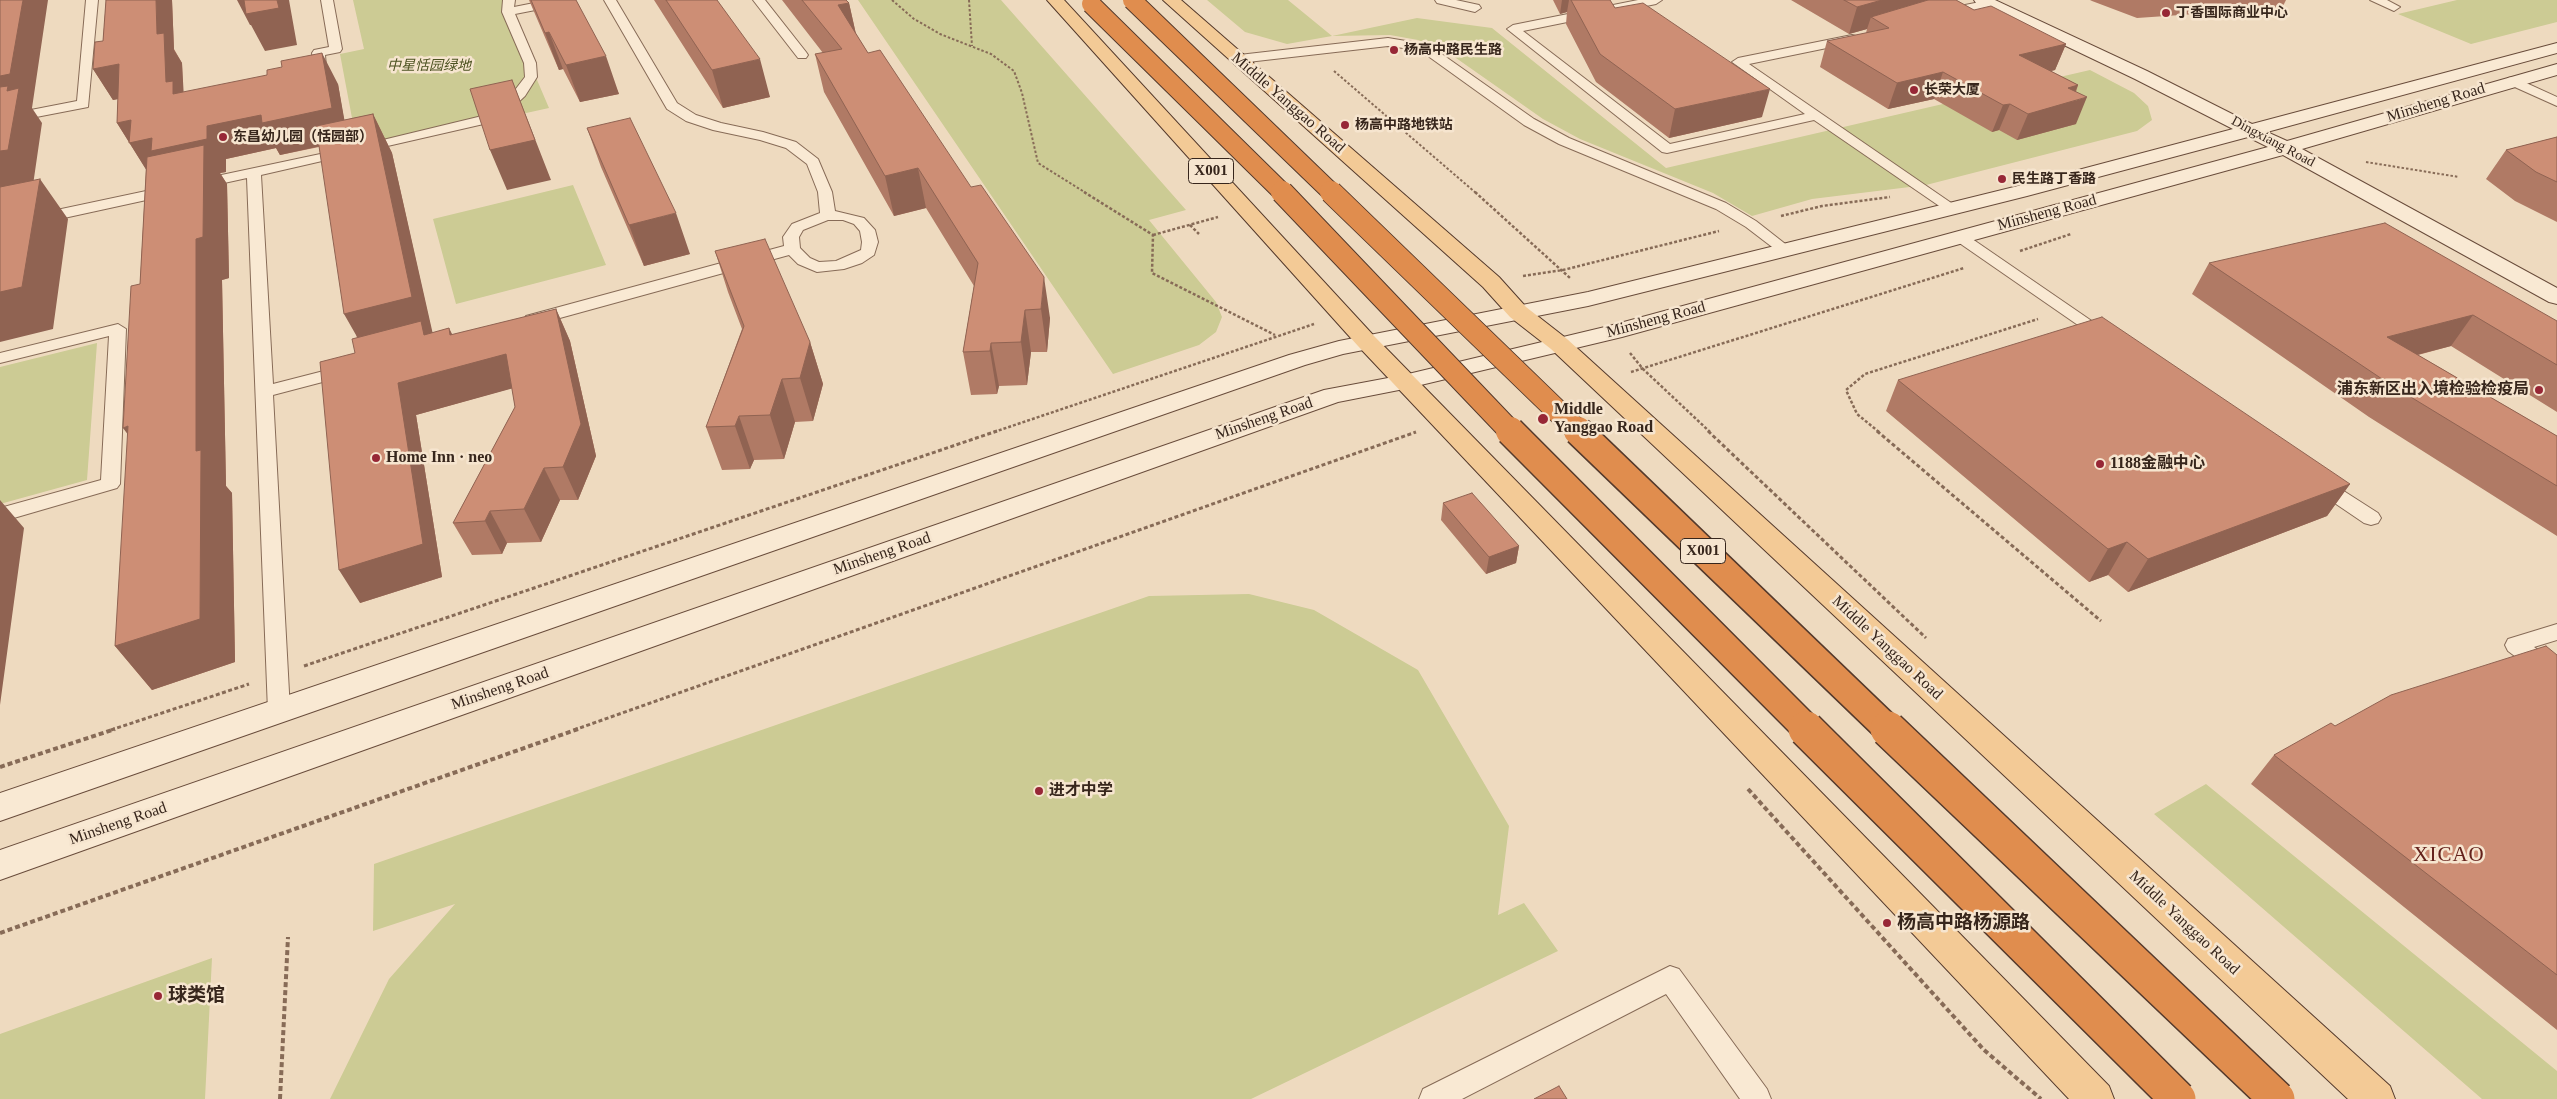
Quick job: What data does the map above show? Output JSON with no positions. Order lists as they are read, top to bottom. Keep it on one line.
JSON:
{"streets":{"highway":["Middle Yanggao Road","X001"],"main road":["Minsheng Road","Dingxiang Road"]},"crossings":[["Middle Yanggao Road","Minsheng Road"],["Minsheng Road","Dingxiang Road"],["Minsheng Road","X001"]],"districts":["XICAO"],"parks":["中星恬园绿地"],"places":["丁香国际商业中心","杨高中路民生路","长荣大厦","杨高中路地铁站","东昌幼儿园（恬园部）","民生路丁香路","浦东新区出入境检验检疫局","Middle Yanggao Road","Home Inn · neo","1188金融中心","进才中学","杨高中路杨源路","球类馆"]}
